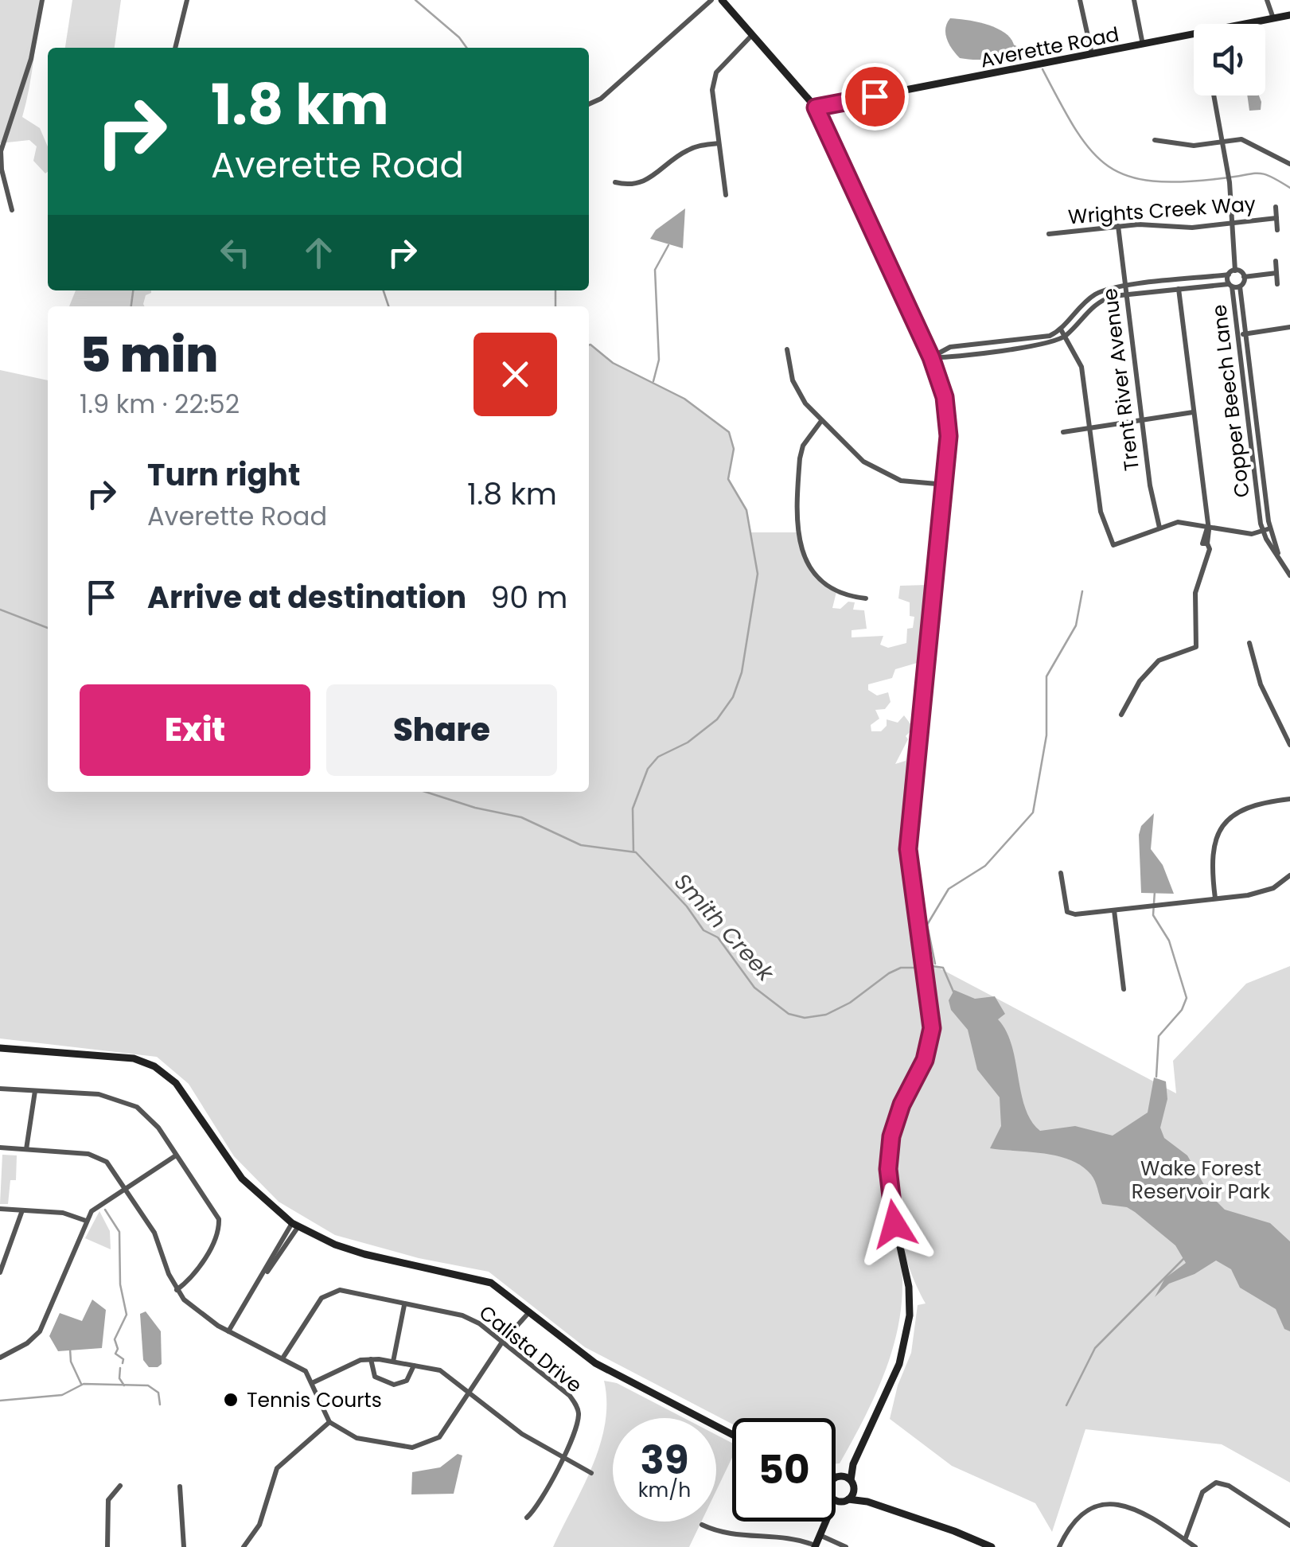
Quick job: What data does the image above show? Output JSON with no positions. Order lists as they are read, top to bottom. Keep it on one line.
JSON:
{"streets":{"main road":["Averette Road"],"street":["Wrights Creek Way","Trent River Avenue","Copper Beech Lane","Calista Drive"]},"crossings":[["Wrights Creek Way","Trent River Avenue"]],"water":["Smith Creek"],"parks":["Wake Forest Reservoir Park"],"places":["Tennis Courts"],"page":{"turn":["1.8 km","Averette Road"],"heading":["5 min","1.9 km · 22:52"],"list":[{"name":"Turn right","note":"Averette Road","value":"1.8 km"},{"name":"Arrive at destination","value":"90 m"}],"buttons":["Exit","Share"],"speed":"39 km/h","limit":"50"}}
